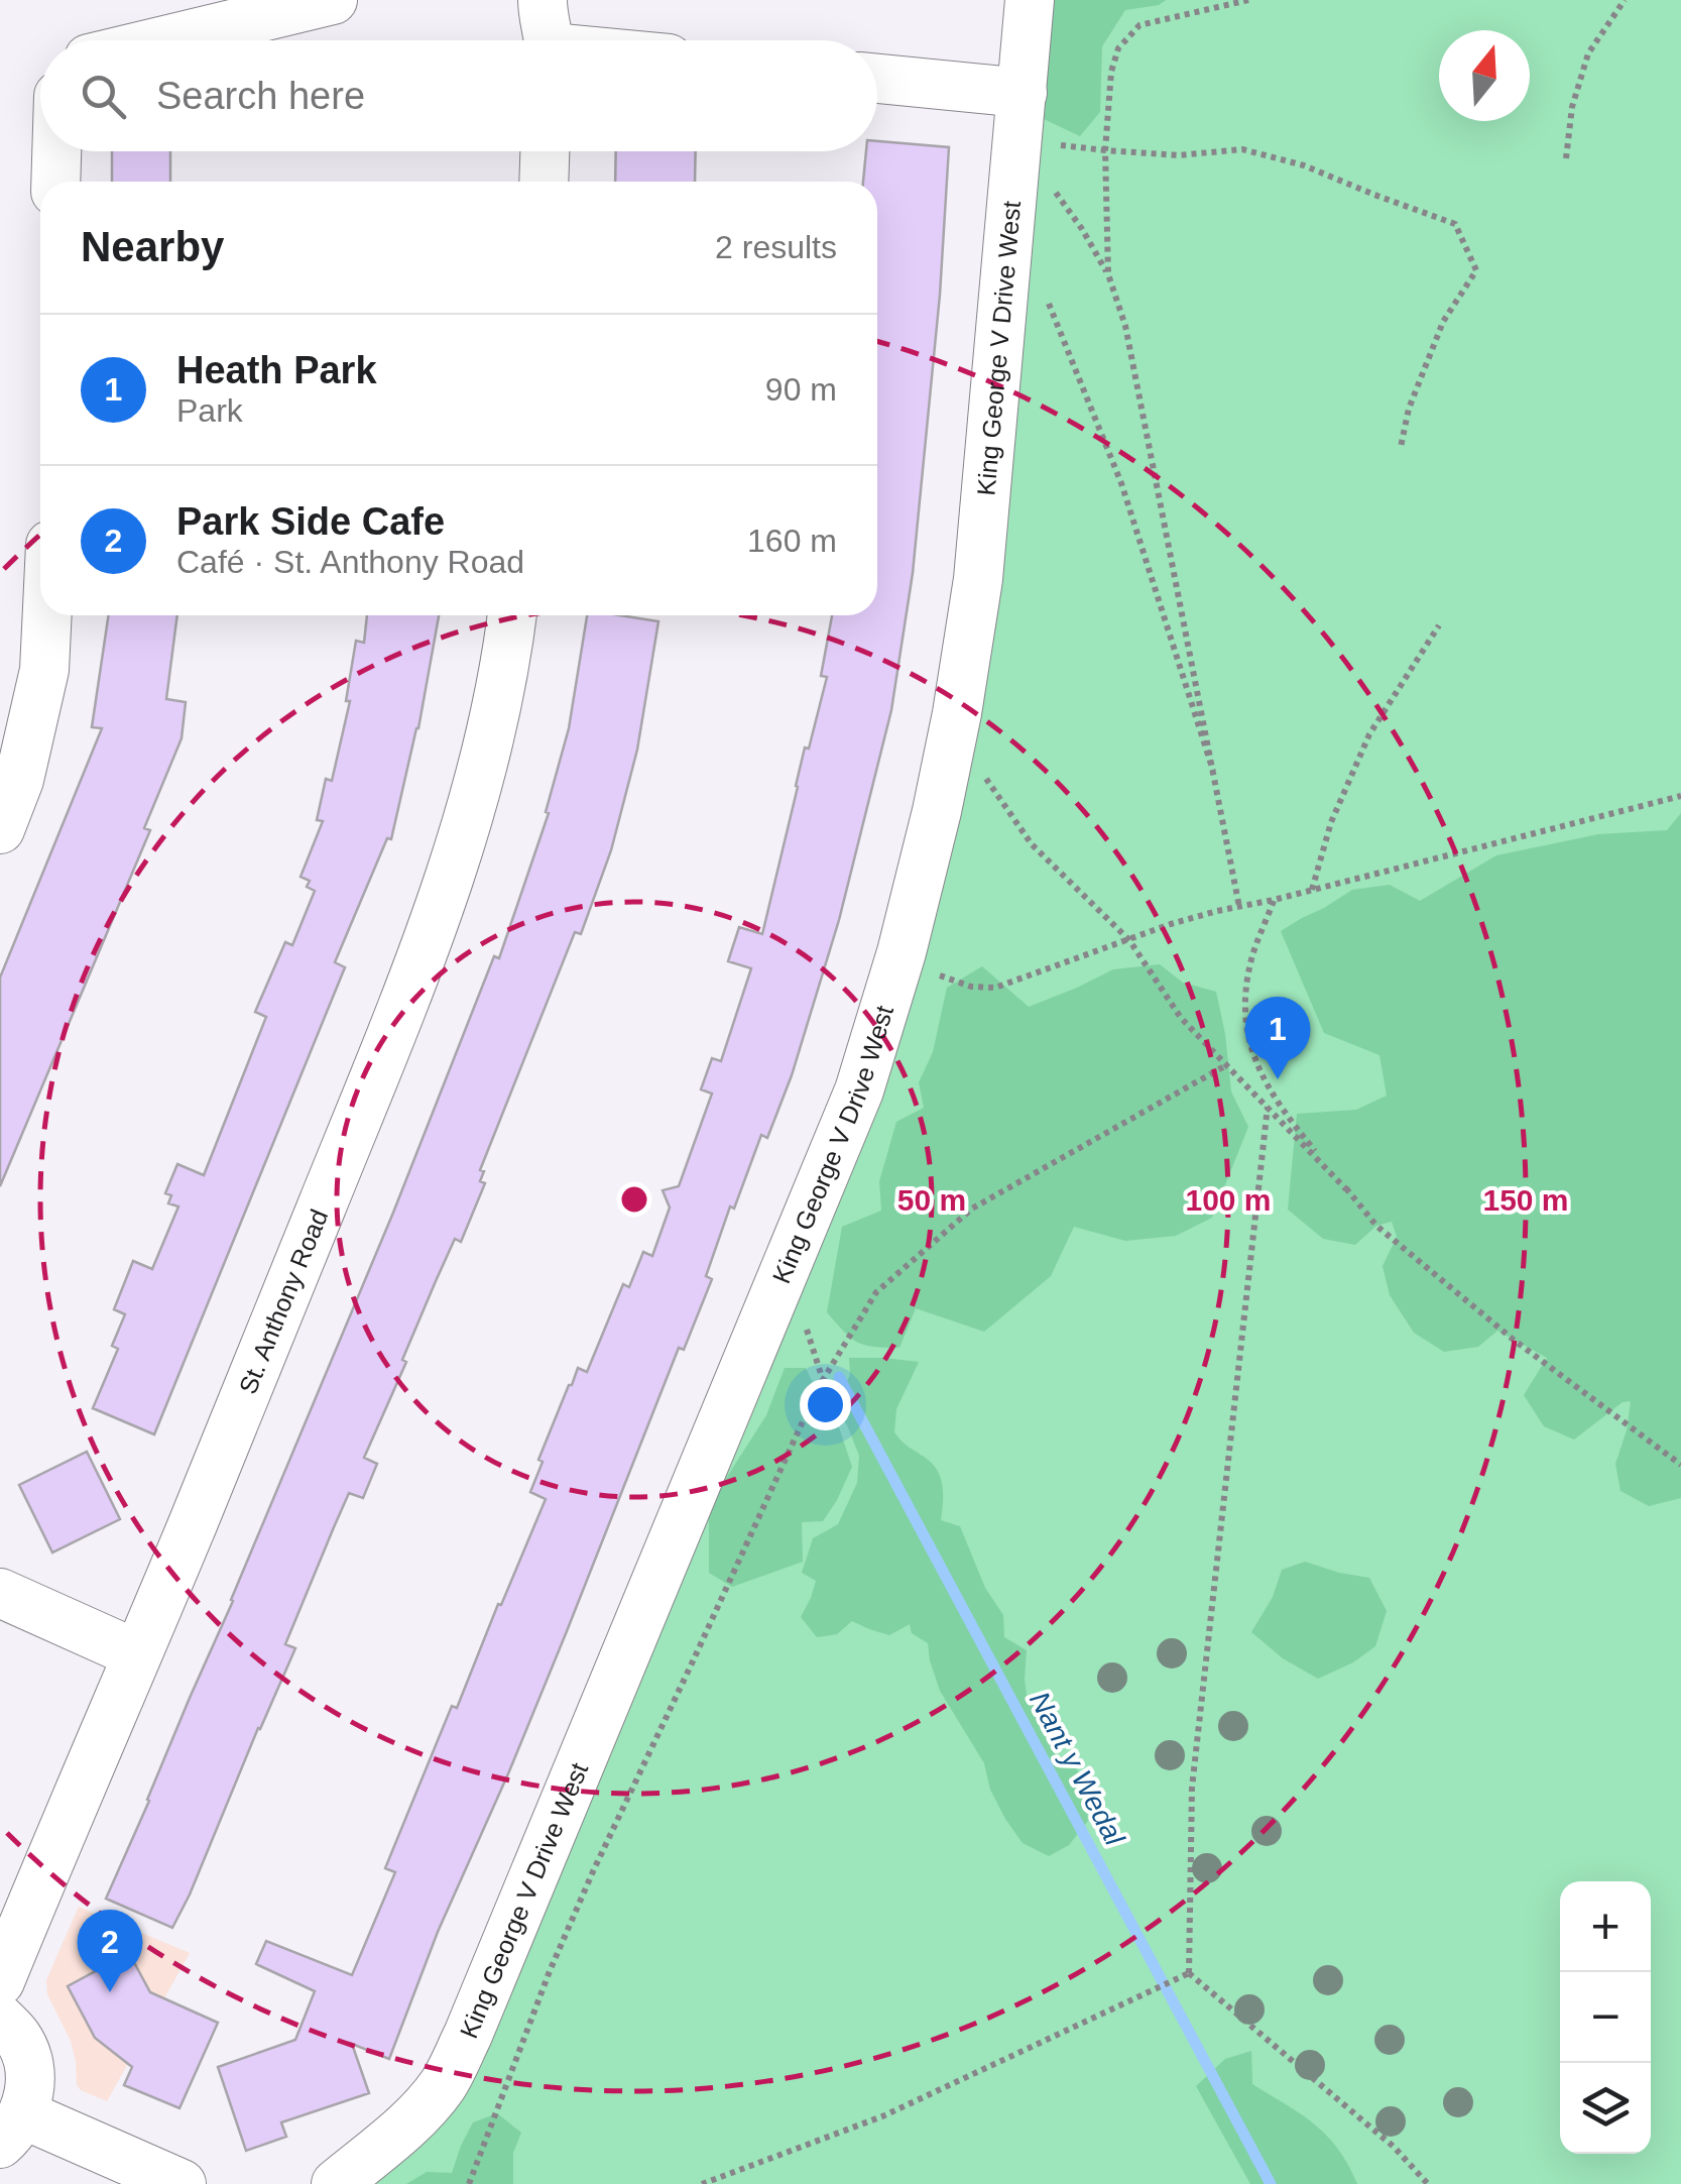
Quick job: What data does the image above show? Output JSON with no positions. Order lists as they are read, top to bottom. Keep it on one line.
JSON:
{"streets":{"street":["King George V Drive West","St. Anthony Road"]},"water":["Nant y Wedal"],"north":"top","page":{"search":"Search here","heading":["Nearby","2 results"],"list":[{"mark":"1","name":"Heath Park","note":"Park","value":"90 m"},{"mark":"2","name":"Park Side Cafe","note":"Café · St. Anthony Road","value":"160 m"}],"pins":["1","2"],"map_buttons":["+","−"]},"rings":["50 m","100 m","150 m"]}
